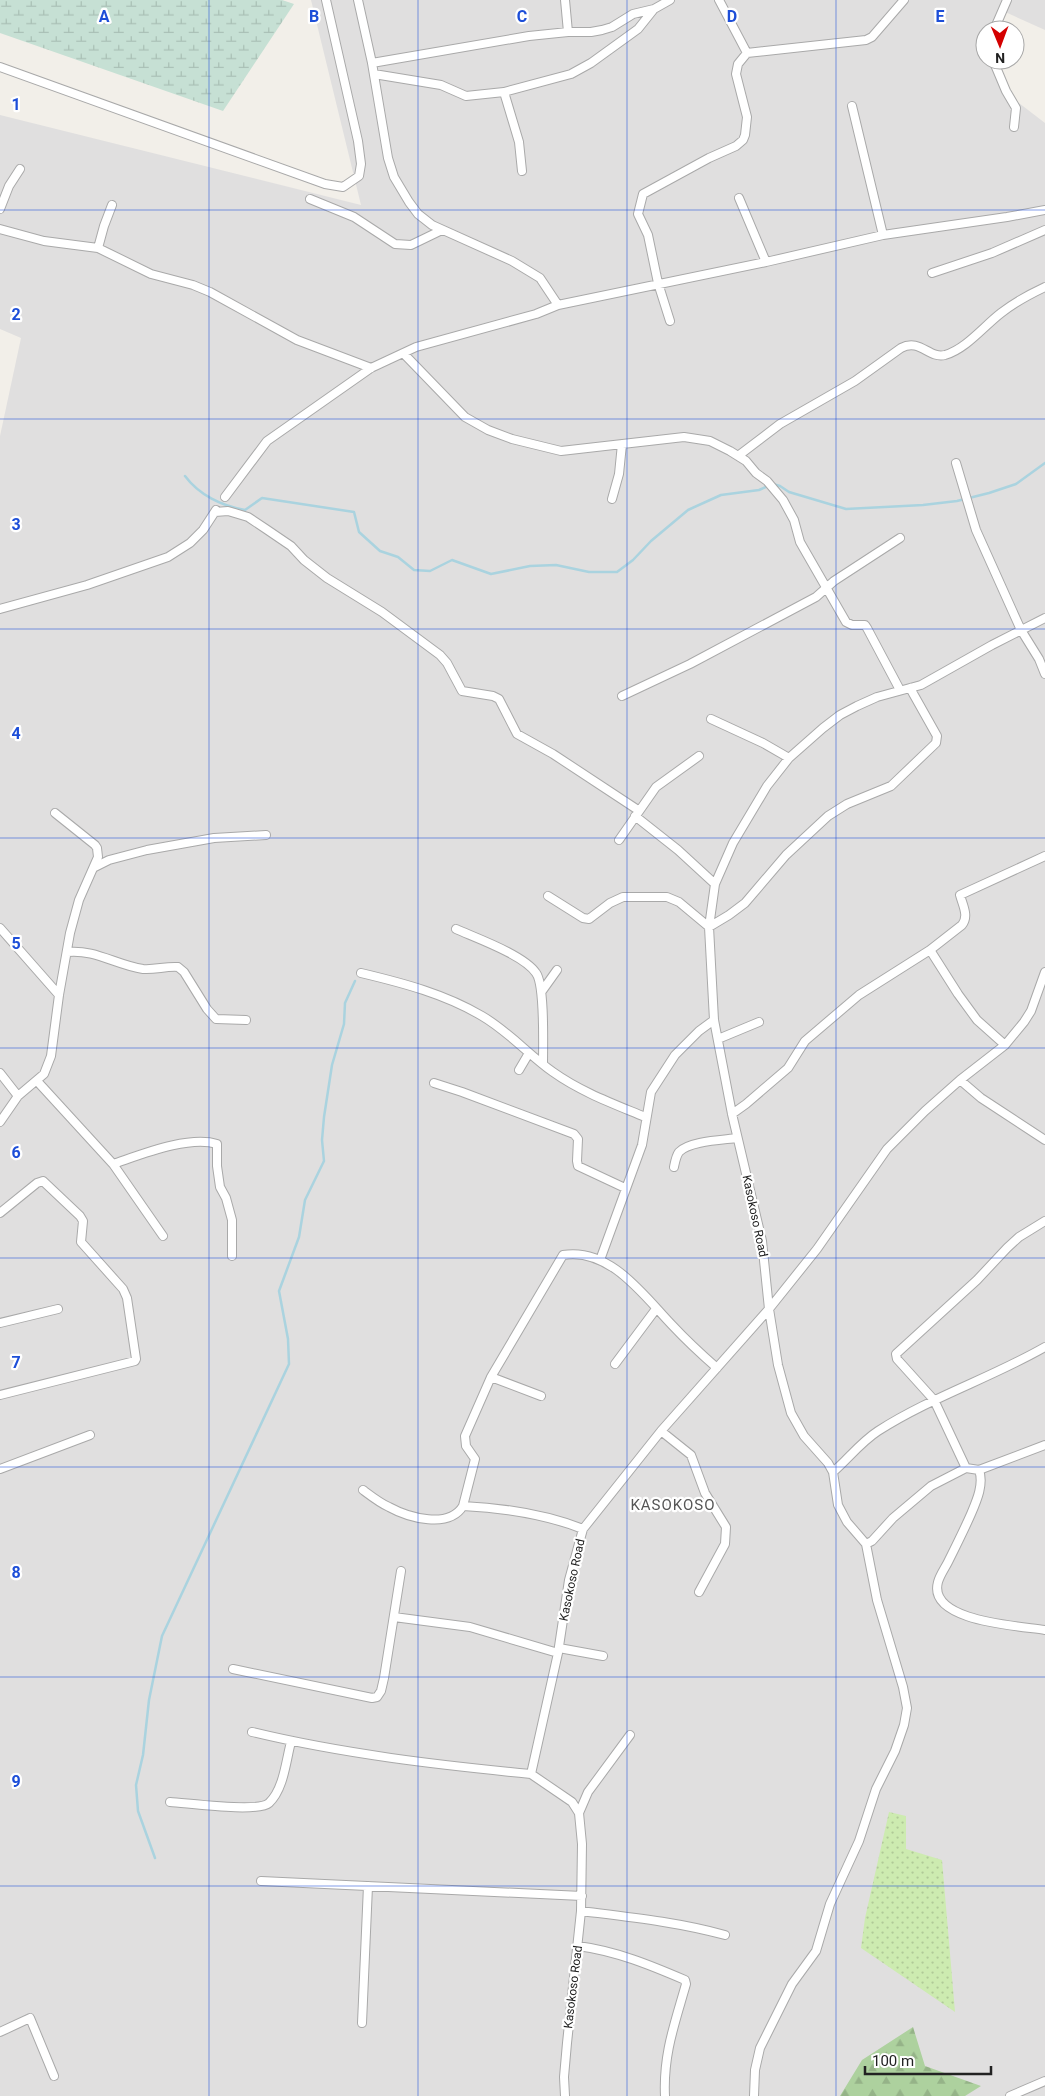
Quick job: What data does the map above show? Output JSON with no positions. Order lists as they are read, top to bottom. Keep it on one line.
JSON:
{"streets":{"street":["Kasokoso Road"]},"districts":["KASOKOSO"],"scale_bar":"100 m","north":"bottom","grid":{"columns":["A","B","C","D","E"],"rows":["1","2","3","4","5","6","7","8","9"]}}
